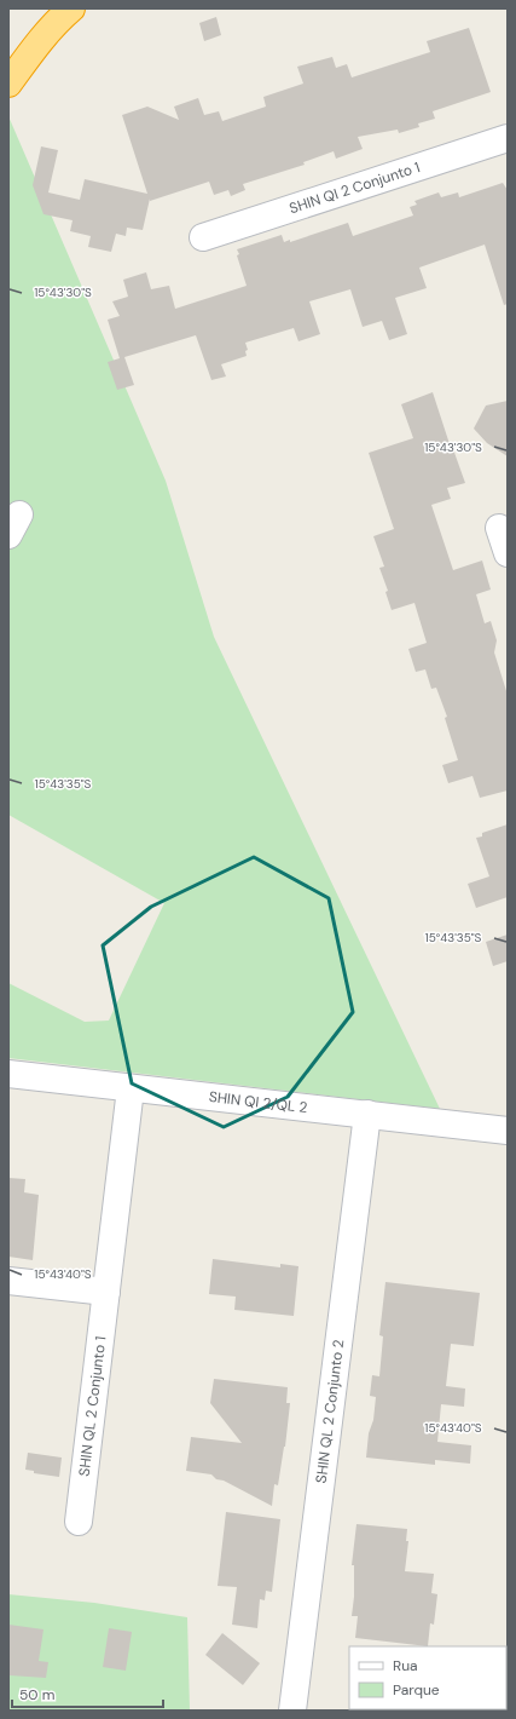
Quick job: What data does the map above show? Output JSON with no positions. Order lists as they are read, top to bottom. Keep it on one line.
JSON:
{"streets":{"street":["SHIN QI 2 Conjunto 1","SHIN QI 2/QL 2","SHIN QL 2 Conjunto 1","SHIN QL 2 Conjunto 2"]},"crossings":[["SHIN QI 2/QL 2","SHIN QL 2 Conjunto 1"],["SHIN QI 2/QL 2","SHIN QL 2 Conjunto 2"]],"legend":["Rua","Parque"],"scale_bar":"50 m","coordinates":["15°43'30\"S","15°43'35\"S","15°43'40\"S"]}
